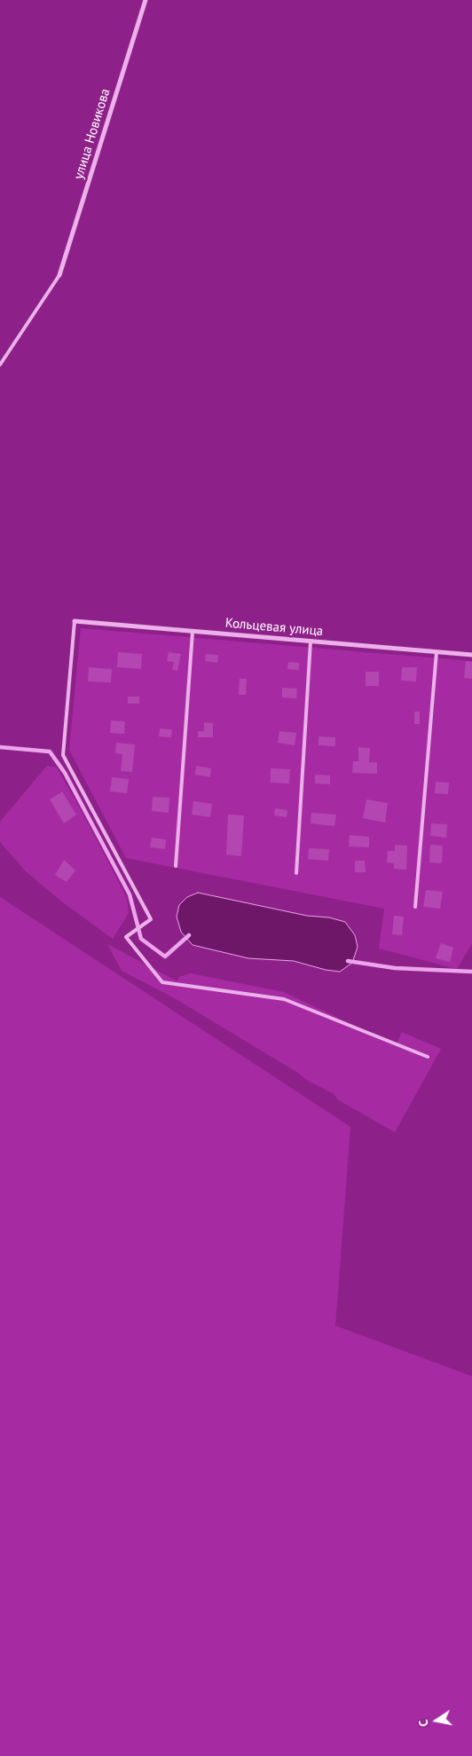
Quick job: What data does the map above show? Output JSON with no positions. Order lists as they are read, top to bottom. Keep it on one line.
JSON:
{"streets":{"street":["улица Новикова","Кольцевая улица"]},"north":"left"}
